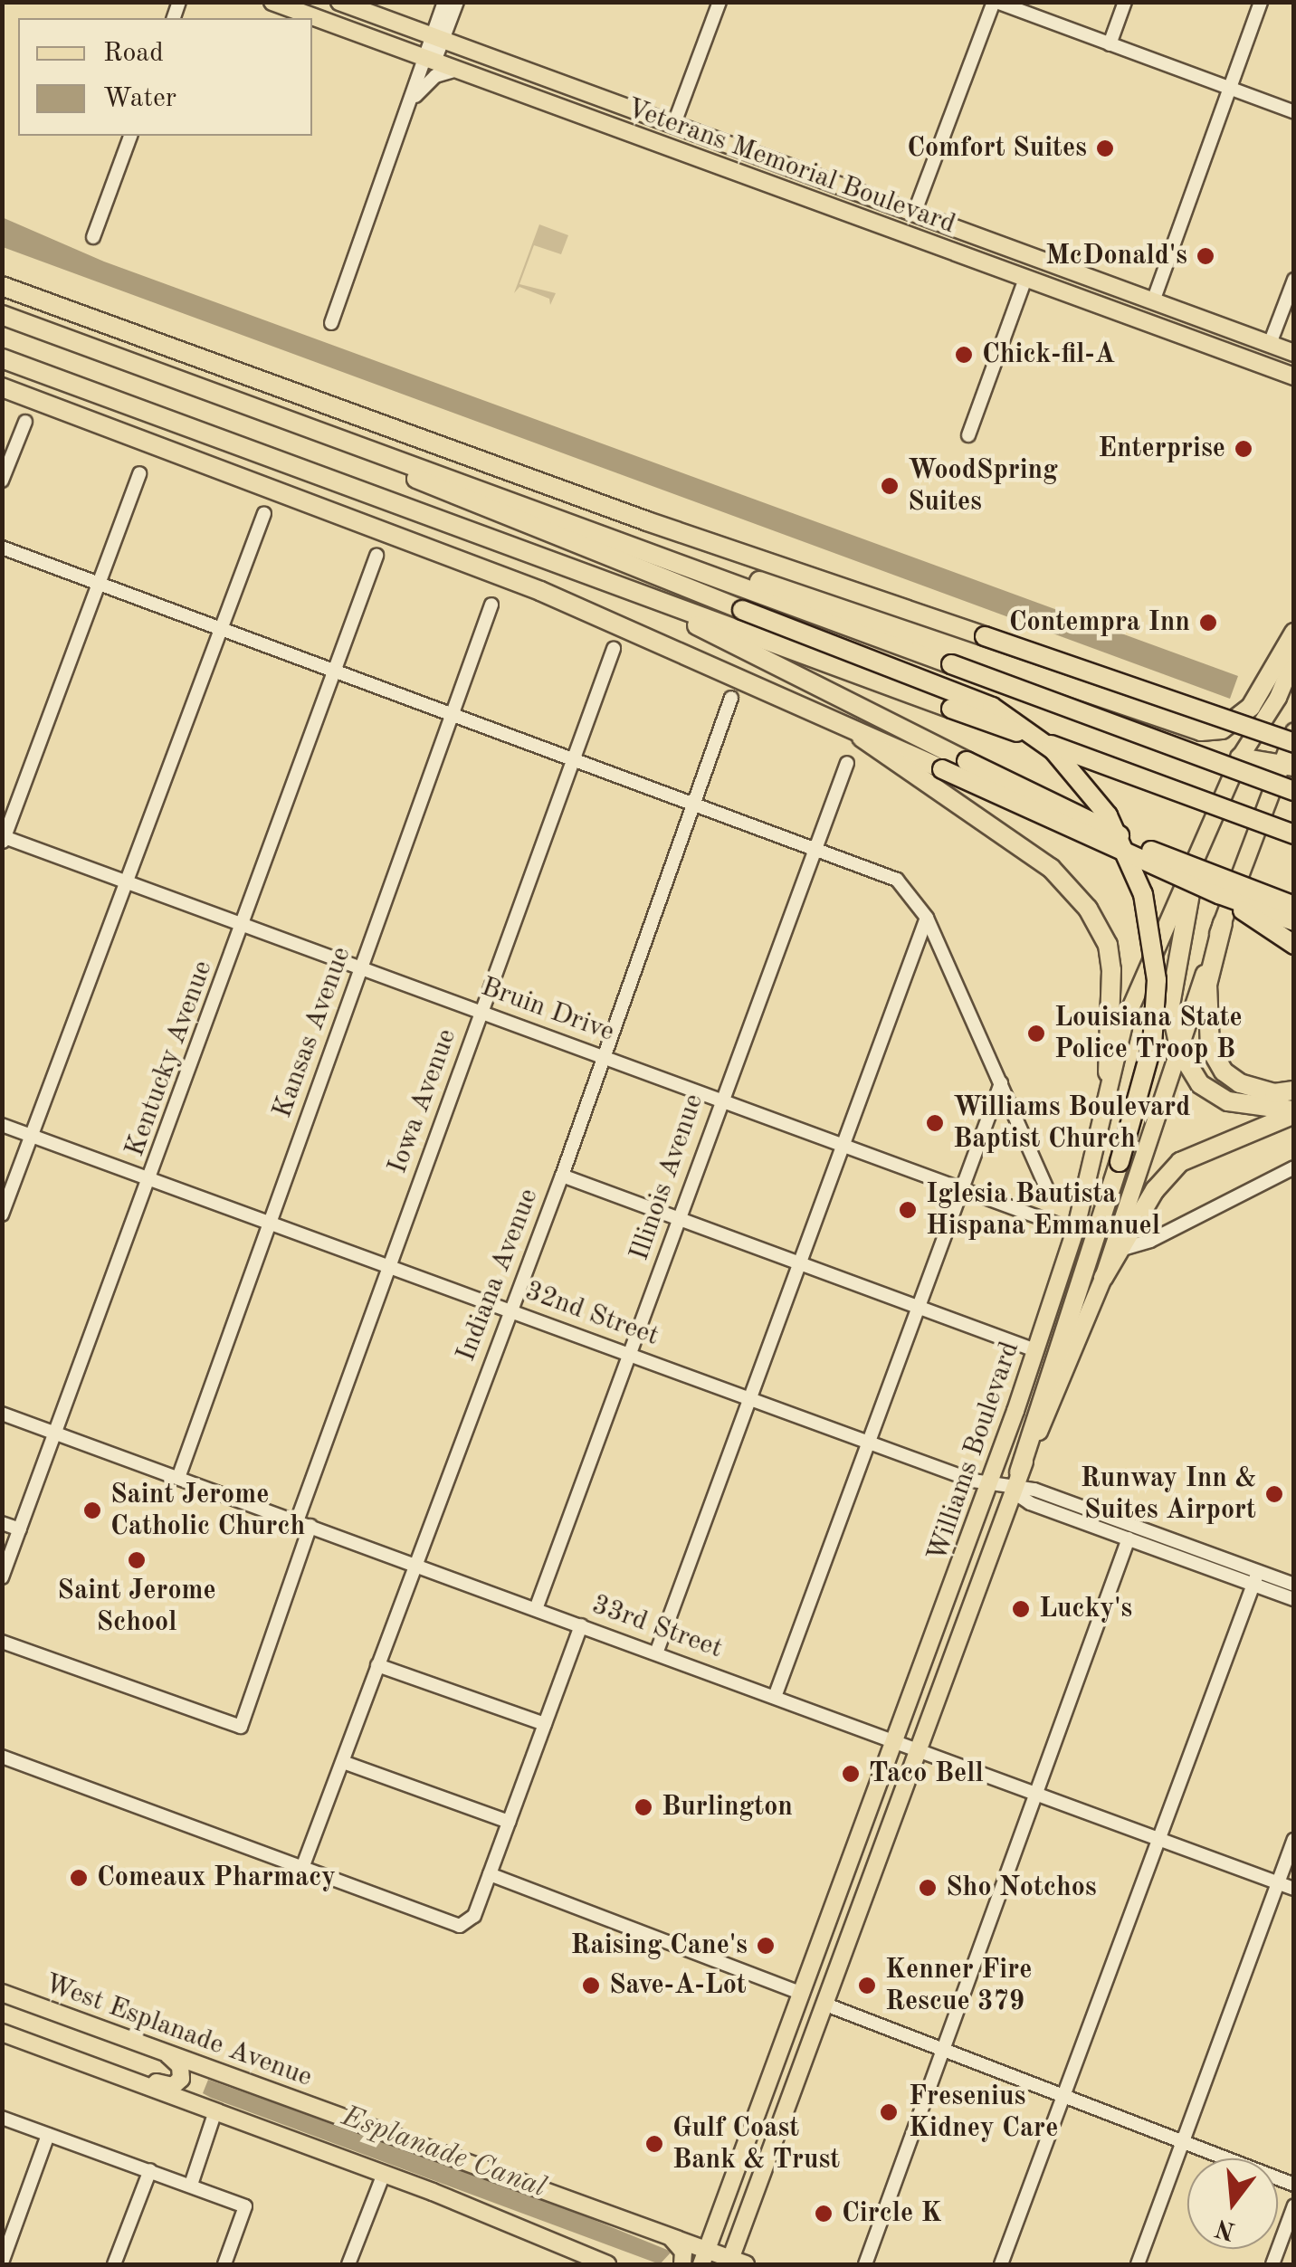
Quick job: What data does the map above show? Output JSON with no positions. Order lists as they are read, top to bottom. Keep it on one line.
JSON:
{"streets":{"main road":["Veterans Memorial Boulevard","Williams Boulevard","West Esplanade Avenue"],"street":["Bruin Drive","Kansas Avenue","Kentucky Avenue","Iowa Avenue","Illinois Avenue","Indiana Avenue","32nd Street","33rd Street"]},"crossings":[["Bruin Drive","Kansas Avenue"],["Bruin Drive","Kentucky Avenue"],["Bruin Drive","Iowa Avenue"],["Bruin Drive","Illinois Avenue"],["Bruin Drive","Indiana Avenue"],["Bruin Drive","Williams Boulevard"],["Kansas Avenue","32nd Street"],["Kansas Avenue","33rd Street"],["Kentucky Avenue","32nd Street"],["Kentucky Avenue","33rd Street"],["Iowa Avenue","32nd Street"],["Iowa Avenue","33rd Street"],["Illinois Avenue","32nd Street"],["Illinois Avenue","33rd Street"],["Indiana Avenue","32nd Street"],["Indiana Avenue","33rd Street"],["32nd Street","Williams Boulevard"],["Williams Boulevard","33rd Street"],["Williams Boulevard","West Esplanade Avenue"]],"water":["Esplanade Canal"],"places":["Comfort Suites","McDonald's","Chick-fil-A","Enterprise","WoodSpring Suites","Contempra Inn","Louisiana State Police Troop B","Williams Boulevard Baptist Church","Iglesia Bautista Hispana Emmanuel","Runway Inn & Suites Airport","Saint Jerome Catholic Church","Saint Jerome School","Lucky's","Taco Bell","Burlington","Comeaux Pharmacy","Sho Notchos","Raising Cane's","Save-A-Lot","Kenner Fire Rescue 379","Fresenius Kidney Care","Gulf Coast Bank & Trust","Circle K"],"legend":["Road","Water"],"north":"bottom"}
